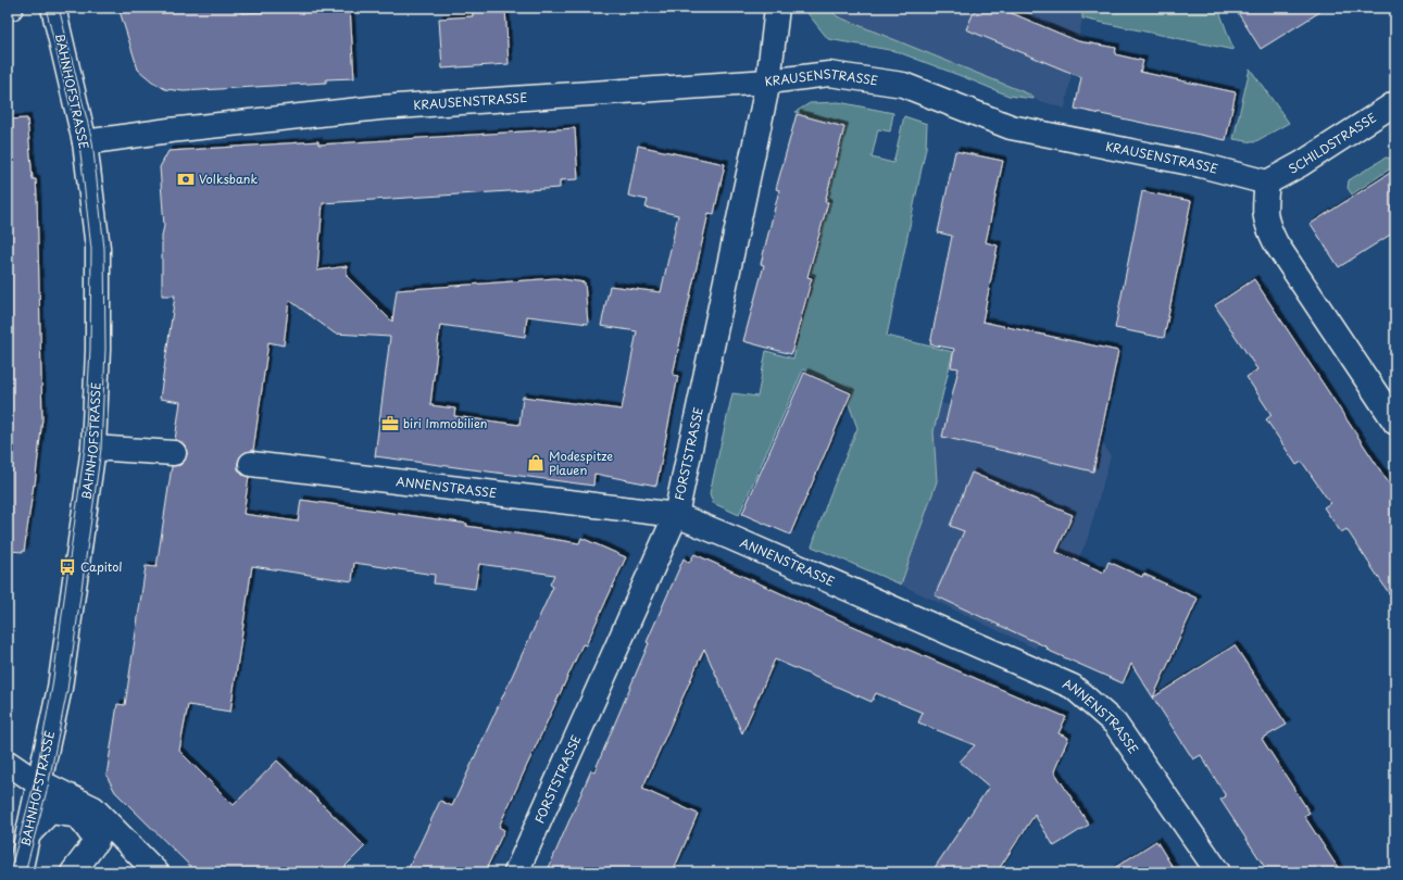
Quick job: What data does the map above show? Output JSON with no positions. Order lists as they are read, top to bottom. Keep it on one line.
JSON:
{"streets":{"street":["KRAUSENSTRASSE","BAHNHOFSTRASSE","SCHILDSTRASSE","FORSTSTRASSE","ANNENSTRASSE"]},"crossings":[["KRAUSENSTRASSE","BAHNHOFSTRASSE"],["KRAUSENSTRASSE","SCHILDSTRASSE"],["KRAUSENSTRASSE","FORSTSTRASSE"],["FORSTSTRASSE","ANNENSTRASSE"]],"places":{"bank":["Volksbank"],"office":["biri Immobilien"],"shop":["Modespitze Plauen"],"bus stop":["Capitol"]}}
